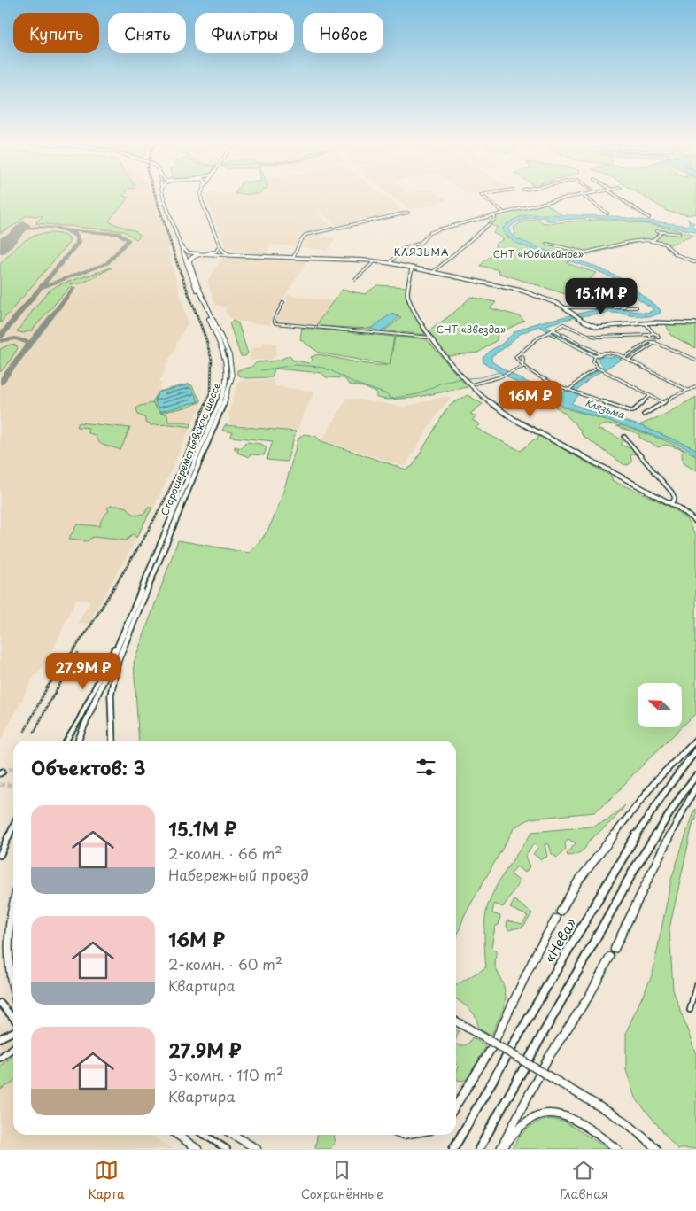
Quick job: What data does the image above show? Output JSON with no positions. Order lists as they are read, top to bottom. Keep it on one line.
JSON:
{"streets":{"highway":["«Нева»"],"main road":["Старошереметьевское шоссе"]},"districts":["КЛЯЗЬМА"],"water":["Клязьма"],"parks":["СНТ «Юбилейное»","СНТ «Звезда»"],"north":"top left","page":{"chip":["Купить","Снять","Фильтры","Новое"],"price":["15.1M ₽","16M ₽","27.9M ₽"],"heading":"Объектов: 3","list":[{"name":"15.1M ₽","note":"2-комн. · 66 m² · Набережный проезд"},{"name":"16M ₽","note":"2-комн. · 60 m² · Квартира"},{"name":"27.9M ₽","note":"3-комн. · 110 m² · Квартира"}],"tabs":["Карта","Сохранённые","Главная"]}}
